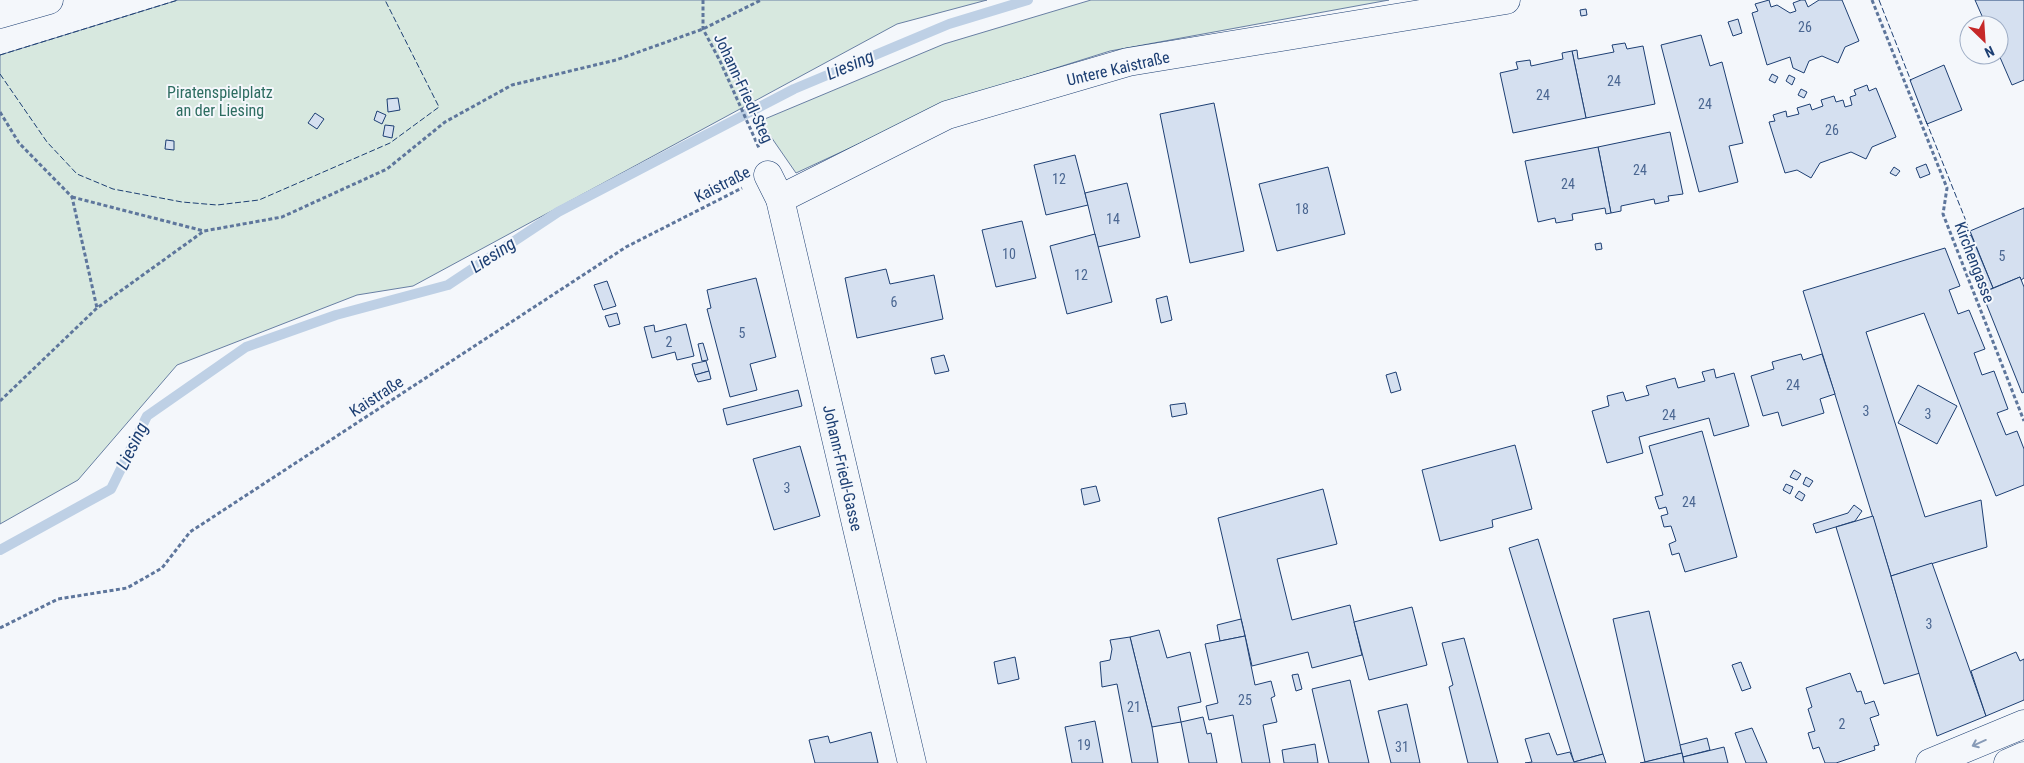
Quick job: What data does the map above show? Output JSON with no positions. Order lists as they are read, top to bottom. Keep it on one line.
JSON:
{"streets":{"street":["Untere Kaistraße","Johann-Friedl-Gasse"],"path":["Johann-Friedl-Steg","Kaistraße","Kirchengasse"]},"crossings":[["Untere Kaistraße","Johann-Friedl-Gasse"],["Johann-Friedl-Steg","Kaistraße"],["Johann-Friedl-Steg","Johann-Friedl-Gasse"],["Kaistraße","Johann-Friedl-Gasse"]],"water":["Liesing"],"parks":["Piratenspielplatz an der Liesing"],"house_numbers":["26","24","24","24","26","24","12","24","18","14","10","5","12","6","5","2","24","3","3","24","3","24","3","25","21","2","19","31"],"north":"bottom right"}
